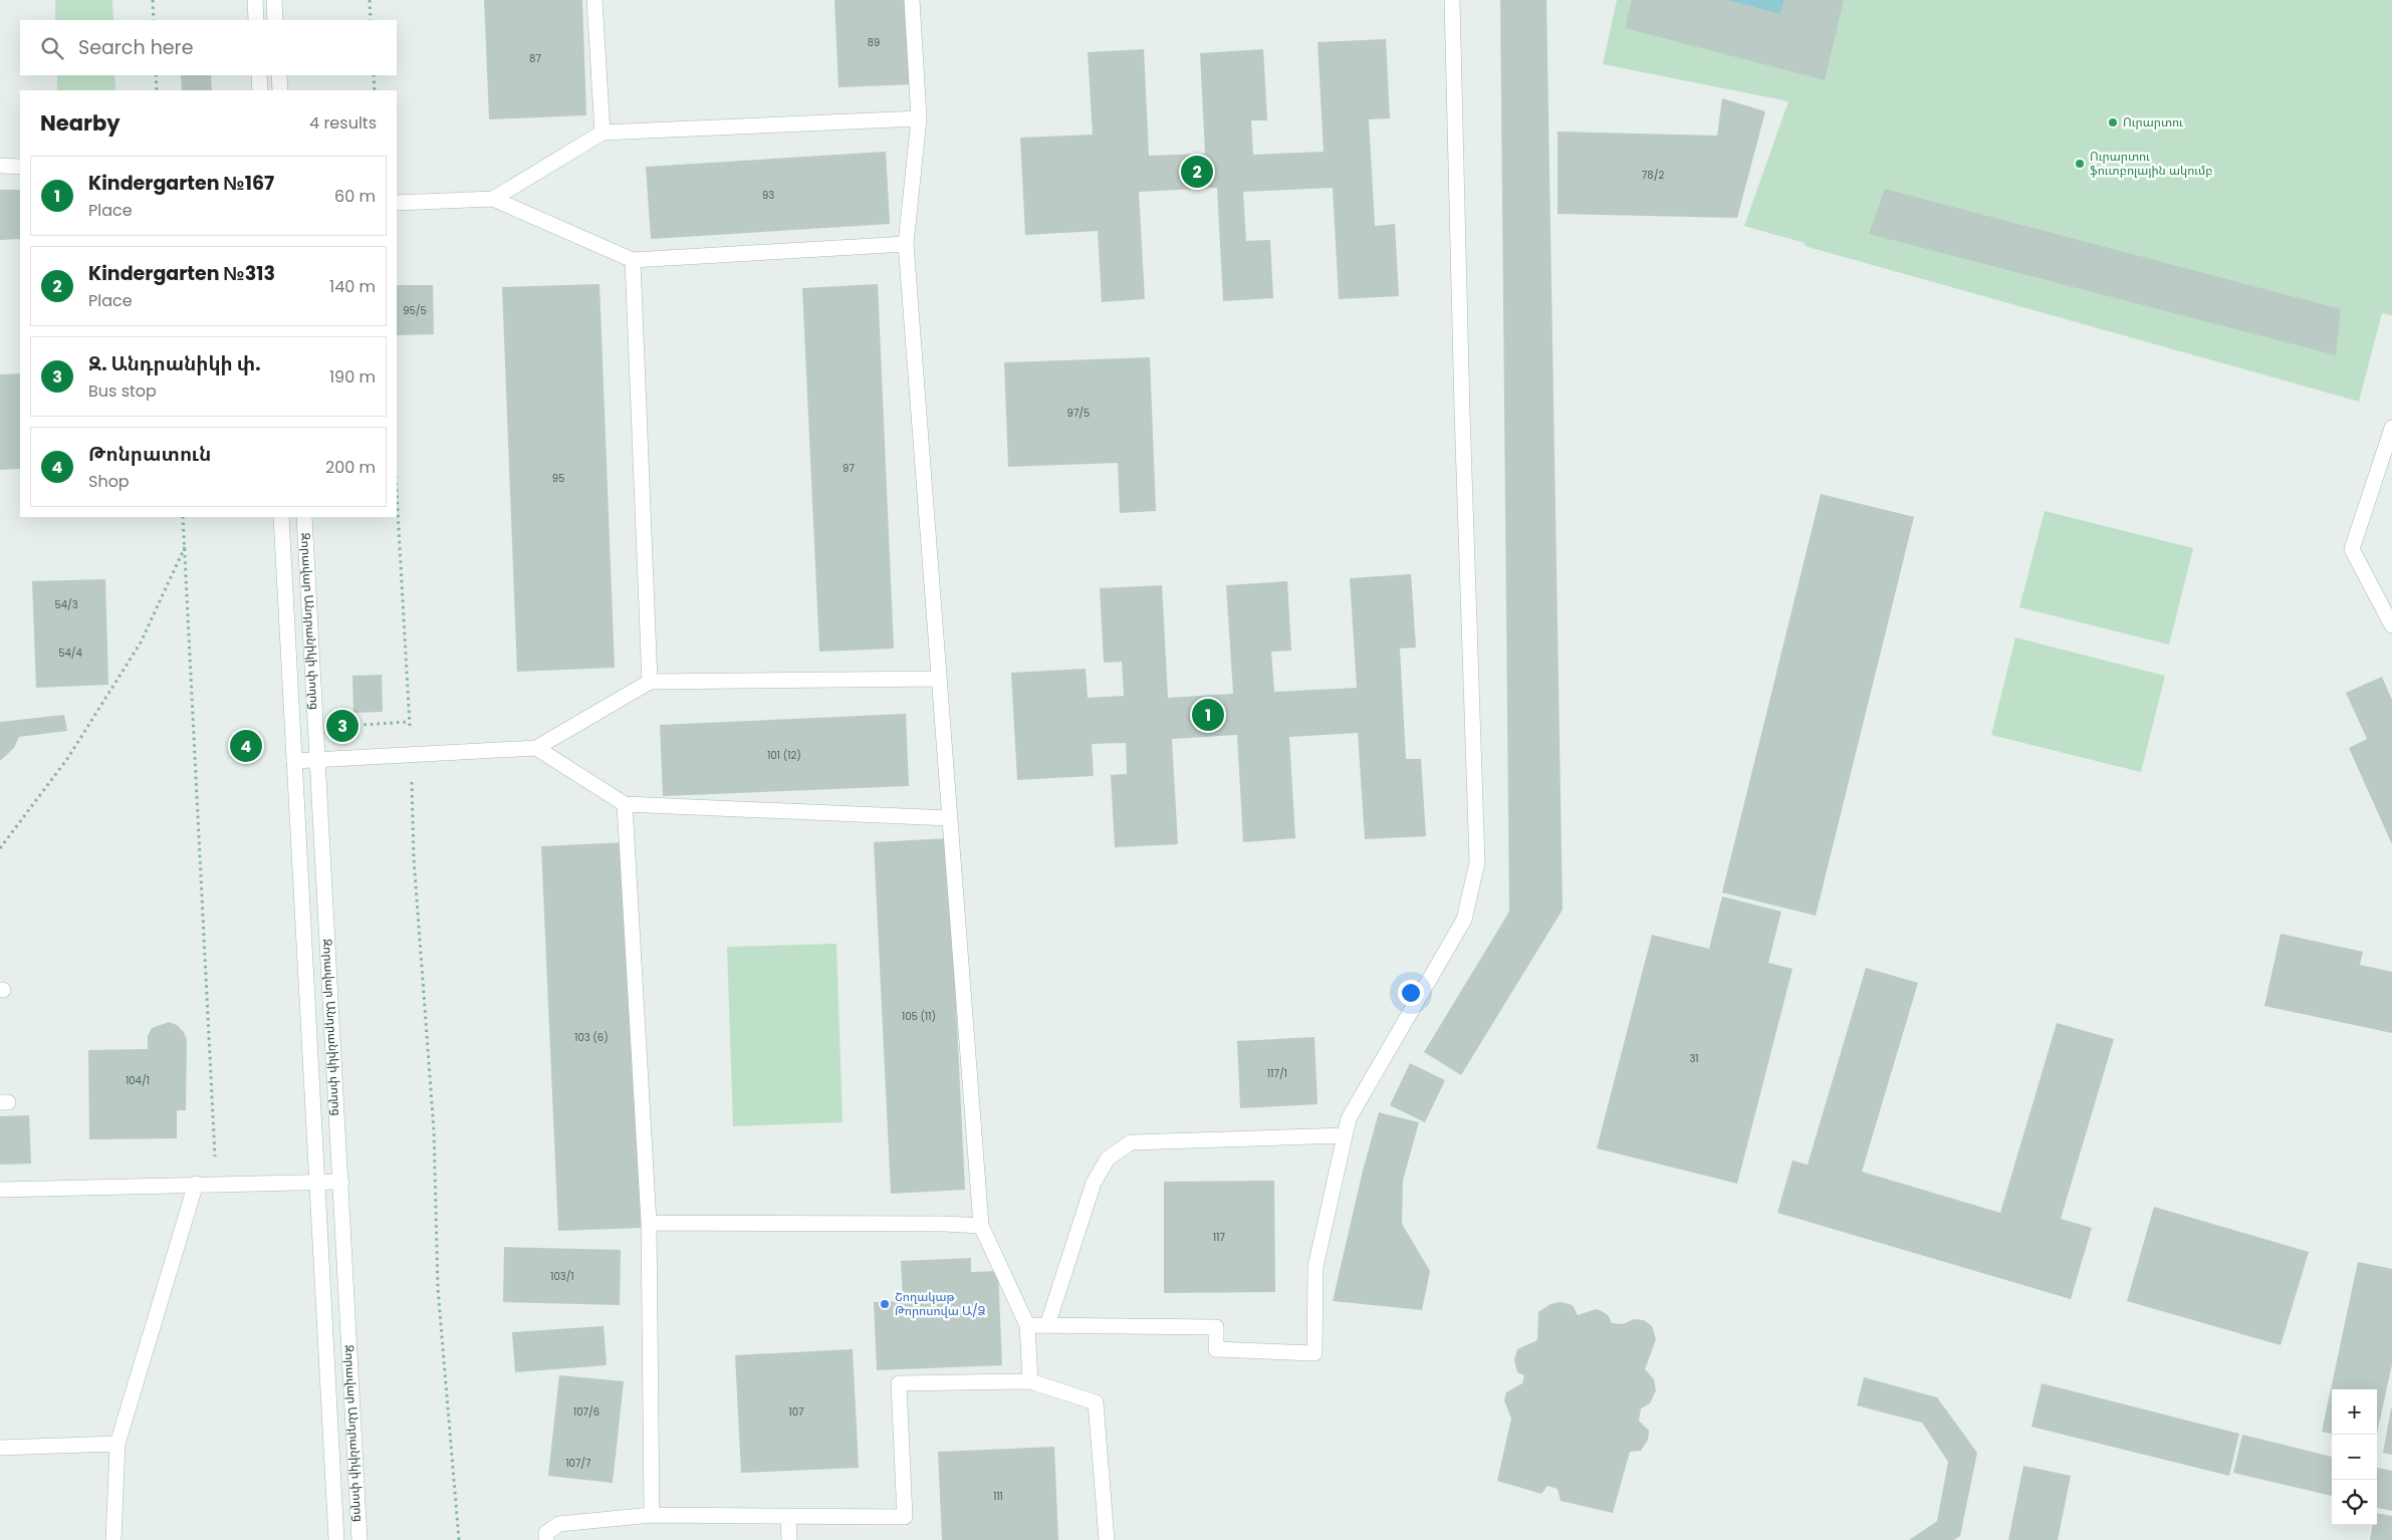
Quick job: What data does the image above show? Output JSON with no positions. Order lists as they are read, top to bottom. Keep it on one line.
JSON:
{"streets":{"main road":["Զորավար Անդրանիկի փողոց"]},"places":["Ուրարտու","Ուրարտու ֆուտբոլային ակումբ","Շողակաթ Թորոսովա Ա/Ձ"],"house_numbers":["89","87","78/2","93","95/5","97/5","97","95","54/3","54/4","101 (12)","105 (11)","103 (6)","31","117/1","104/1","117","103/1","107/6","107","107/7","111"],"page":{"search":"Search here","heading":["Nearby","4 results"],"pins":["2","1","3","4"],"list":[{"mark":"1","name":"Kindergarten №167","note":"Place","value":"60 m"},{"mark":"2","name":"Kindergarten №313","note":"Place","value":"140 m"},{"mark":"3","name":"Զ. Անդրանիկի փ.","note":"Bus stop","value":"190 m"},{"mark":"4","name":"Թոնրատուն","note":"Shop","value":"200 m"}],"map_buttons":["+","−"]}}
